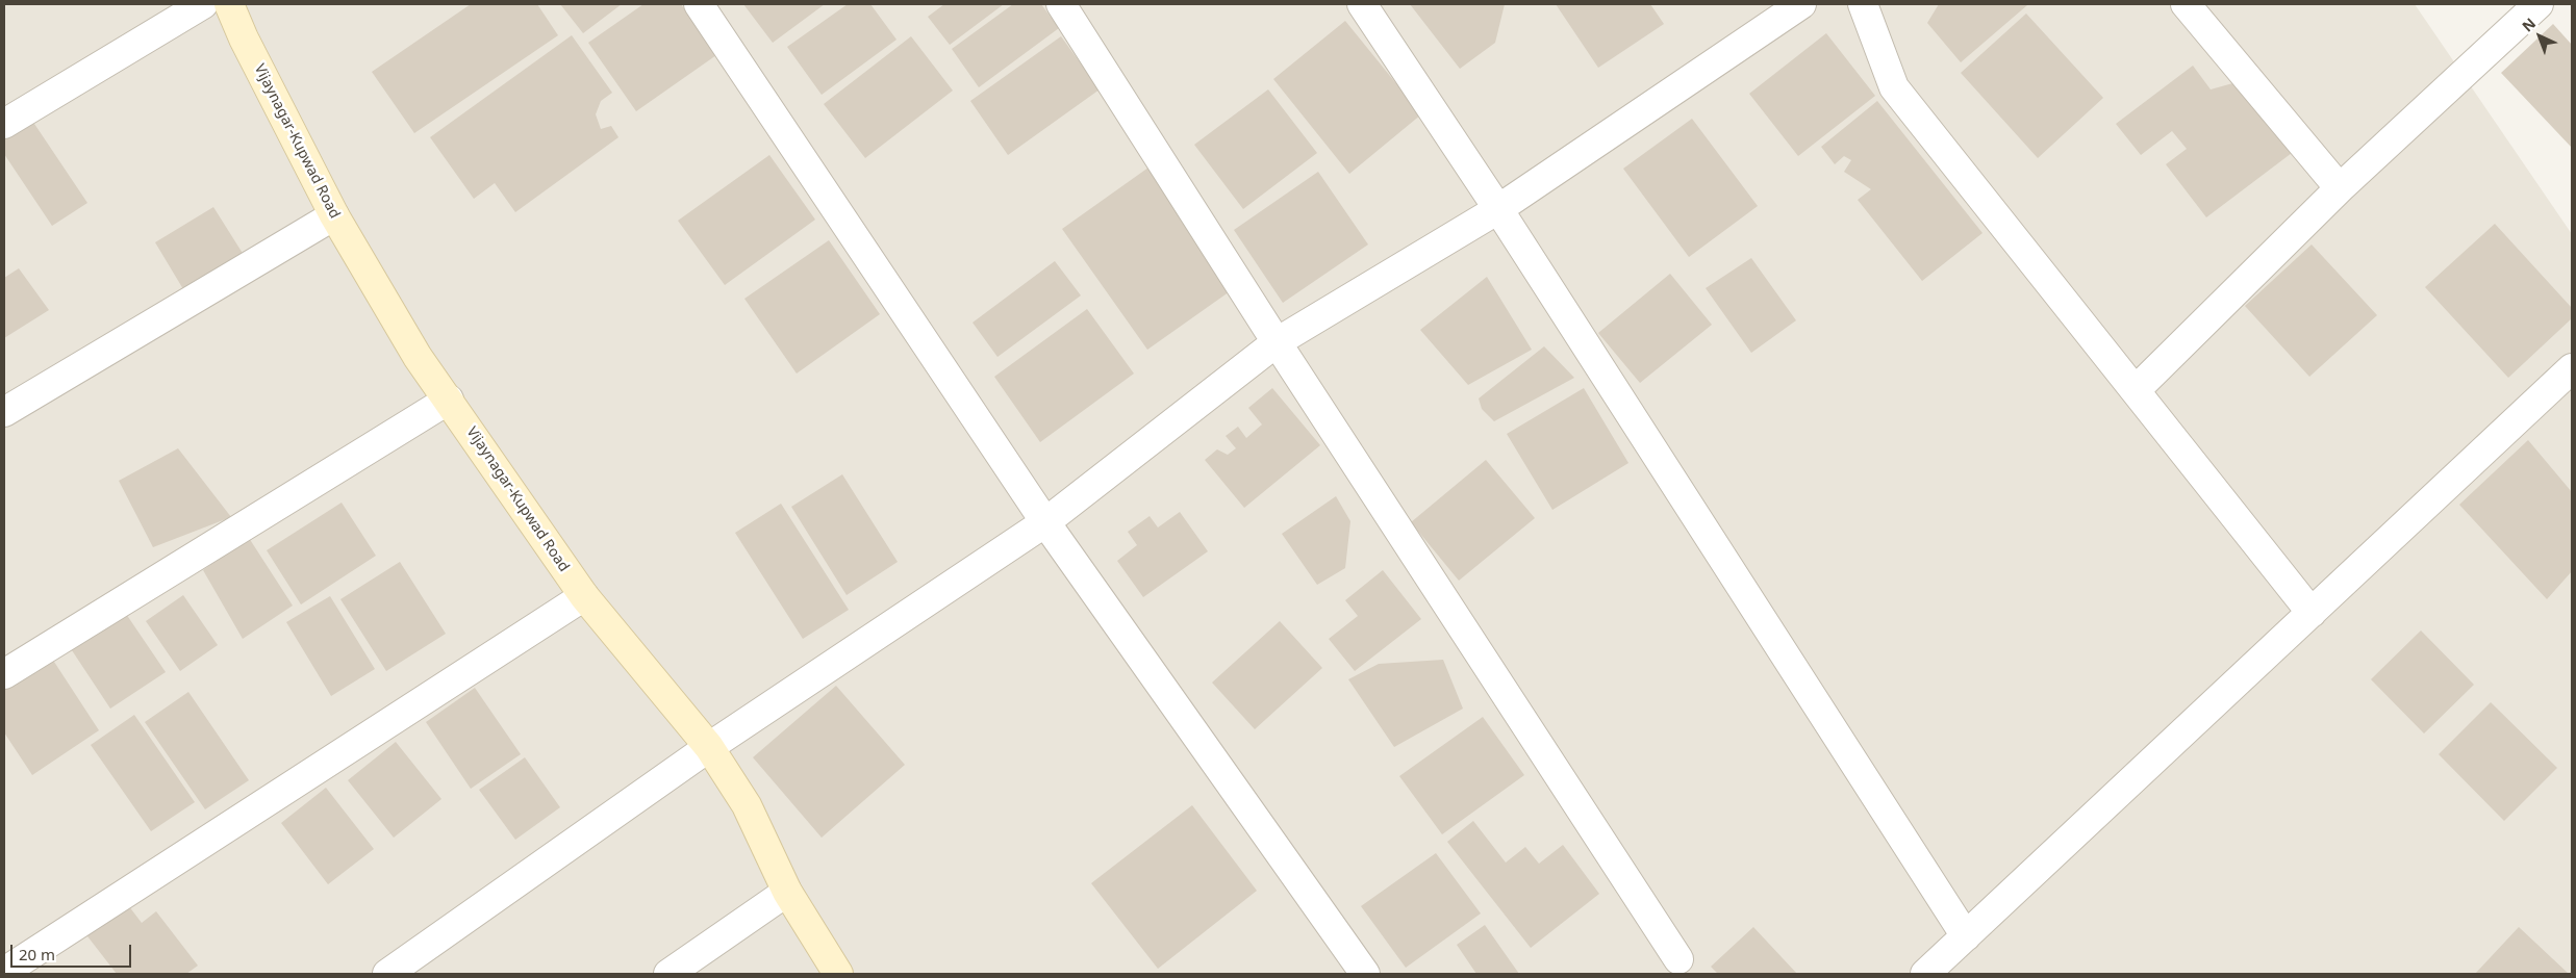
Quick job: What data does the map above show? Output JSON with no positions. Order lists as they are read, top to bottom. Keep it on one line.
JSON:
{"streets":{"street":["Vijaynagar-Kupwad Road"]},"scale_bar":"20 m","north":"top left"}
